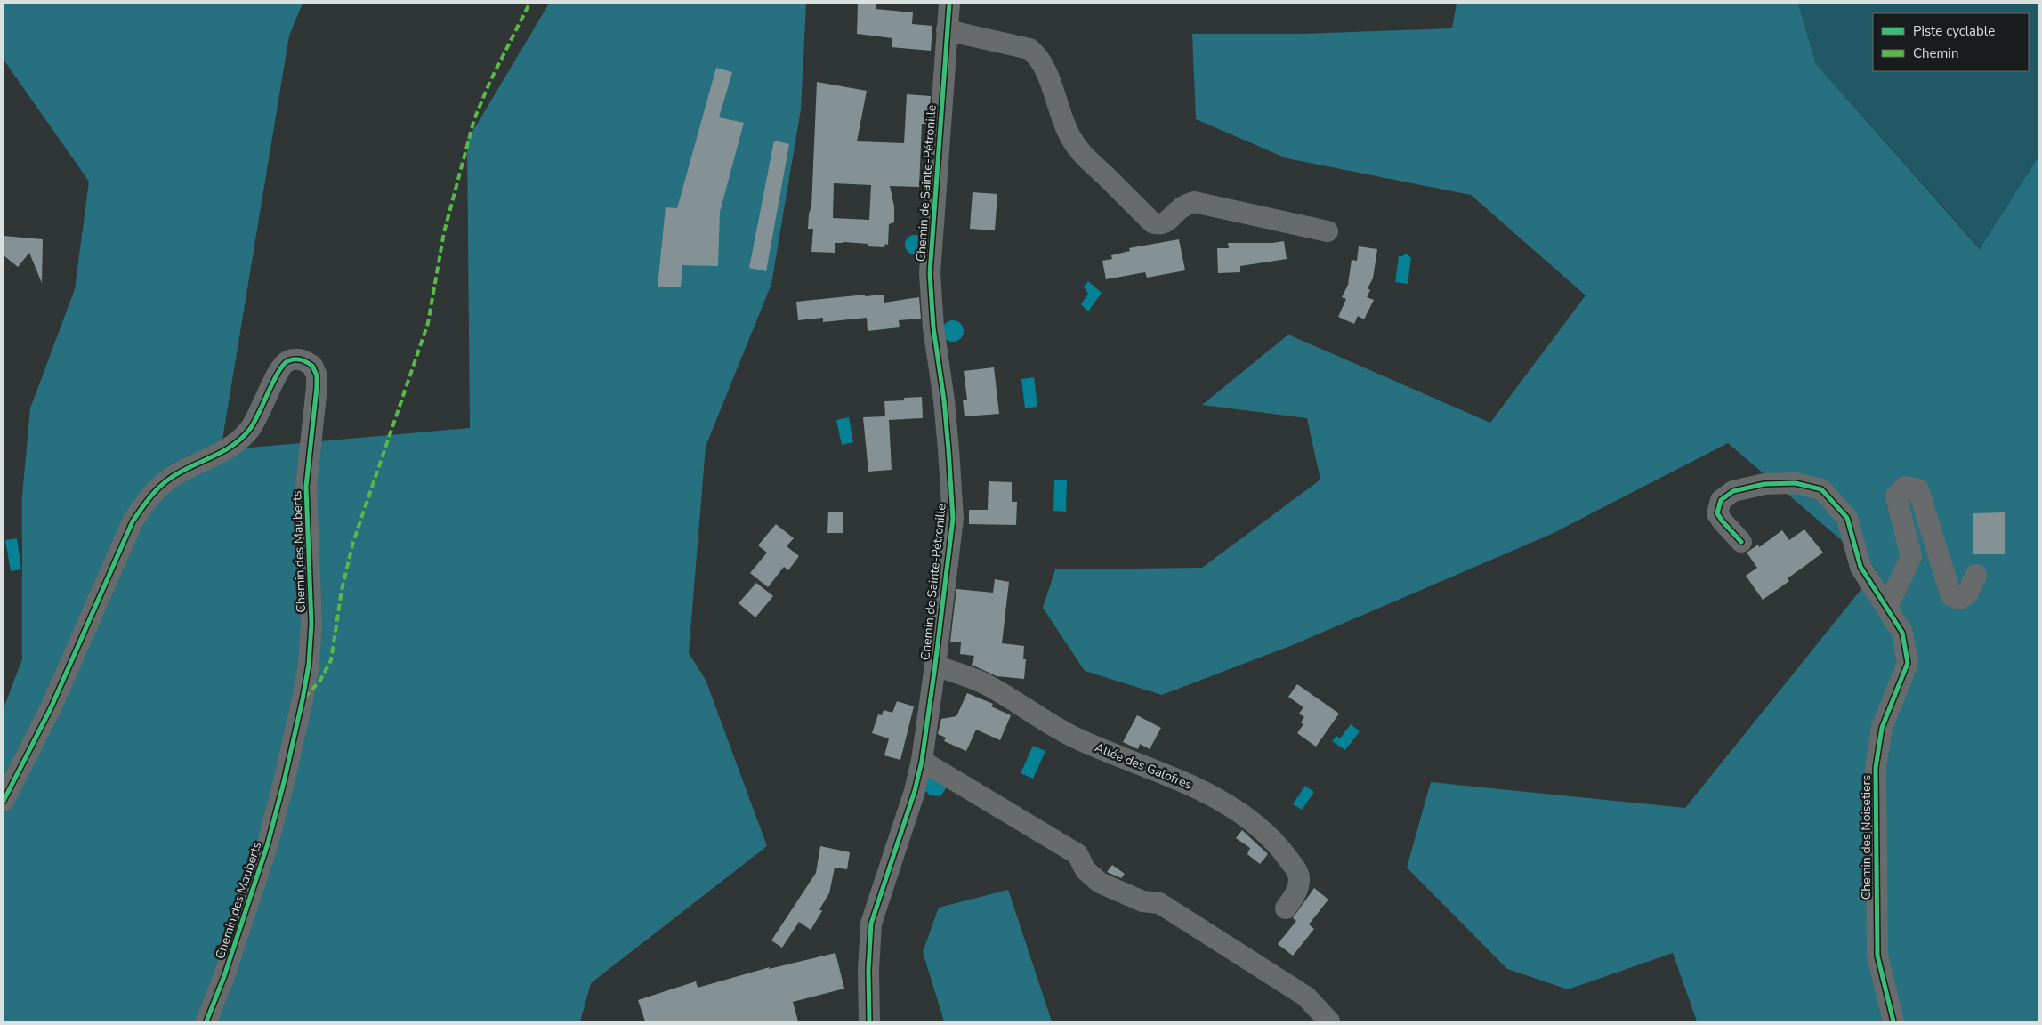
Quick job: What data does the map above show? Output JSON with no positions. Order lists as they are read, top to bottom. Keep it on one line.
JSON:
{"streets":{"street":["Chemin de Sainte-Pétronille","Chemin des Mauberts","Allée des Galofres","Chemin des Noisetiers"]},"crossings":[["Chemin de Sainte-Pétronille","Allée des Galofres"]],"legend":["Piste cyclable","Chemin"]}
